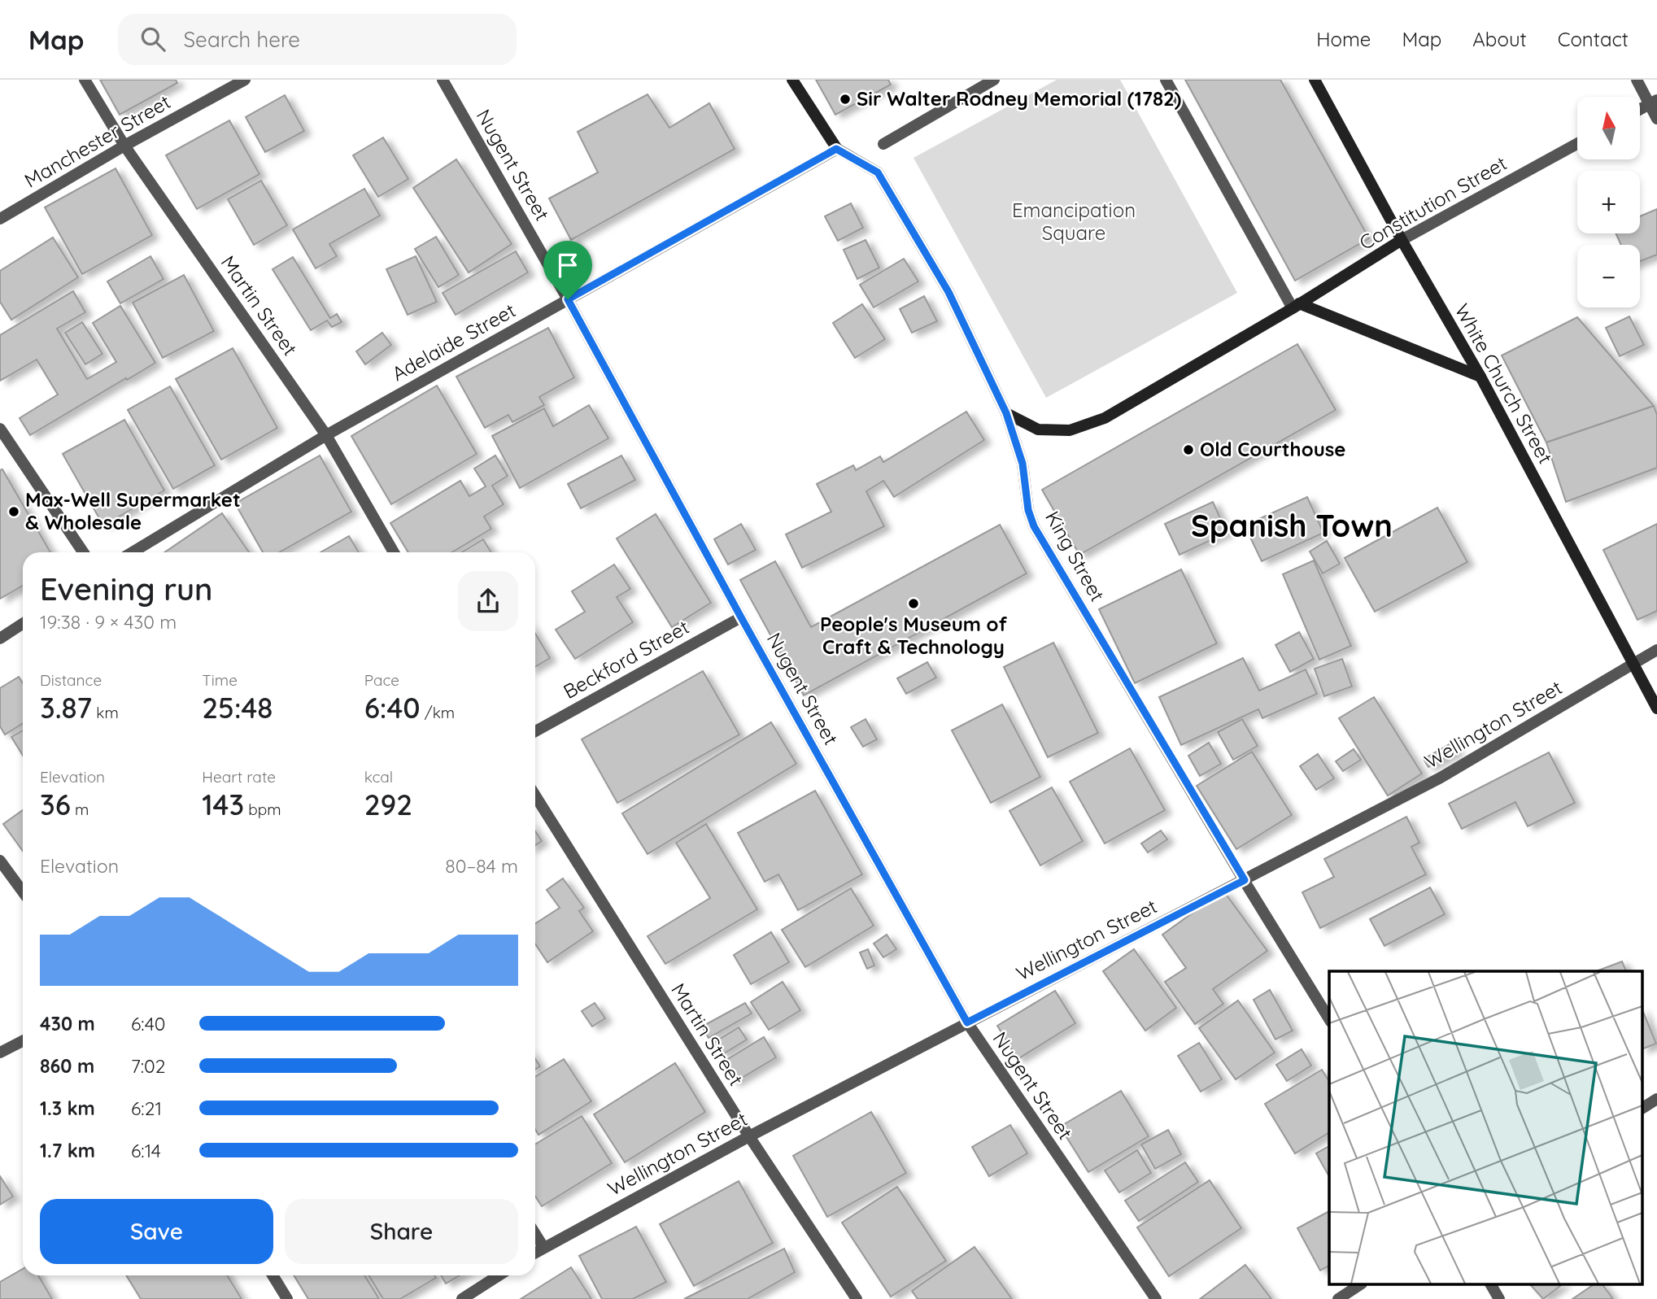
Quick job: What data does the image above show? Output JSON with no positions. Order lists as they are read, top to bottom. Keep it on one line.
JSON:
{"streets":{"main road":["Constitution Street","White Church Street","King Street"],"street":["Manchester Street","Nugent Street","Martin Street","Adelaide Street","Beckford Street","Wellington Street"]},"crossings":[["Manchester Street","Martin Street"],["Nugent Street","Adelaide Street"],["Nugent Street","Beckford Street"],["Nugent Street","Wellington Street"],["Constitution Street","White Church Street"],["Constitution Street","King Street"],["Martin Street","Adelaide Street"],["Martin Street","Wellington Street"],["Adelaide Street","King Street"],["White Church Street","Wellington Street"],["King Street","Wellington Street"]],"districts":["Spanish Town"],"parks":["Emancipation Square"],"places":["Sir Walter Rodney Memorial (1782)","Old Courthouse","Max-Well Supermarket & Wholesale","People's Museum of Craft & Technology"],"north":"top","page":{"header":"Map","search":"Search here","nav":["Home","Map","About","Contact"],"map_buttons":["+","−"],"heading":["Evening run","19:38 · 9 × 430 m"],"stats":[["Distance","3.87 km"],["Time","25:48"],["Pace","6:40 /km"],["Elevation","36 m"],["Heart rate","143 bpm"],["kcal","292"]],"chart":["Elevation","80–84 m"],"list":[{"name":"430 m","note":"6:40"},{"name":"860 m","note":"7:02"},{"name":"1.3 km","note":"6:21"},{"name":"1.7 km","note":"6:14"}],"buttons":["Save","Share"]}}
